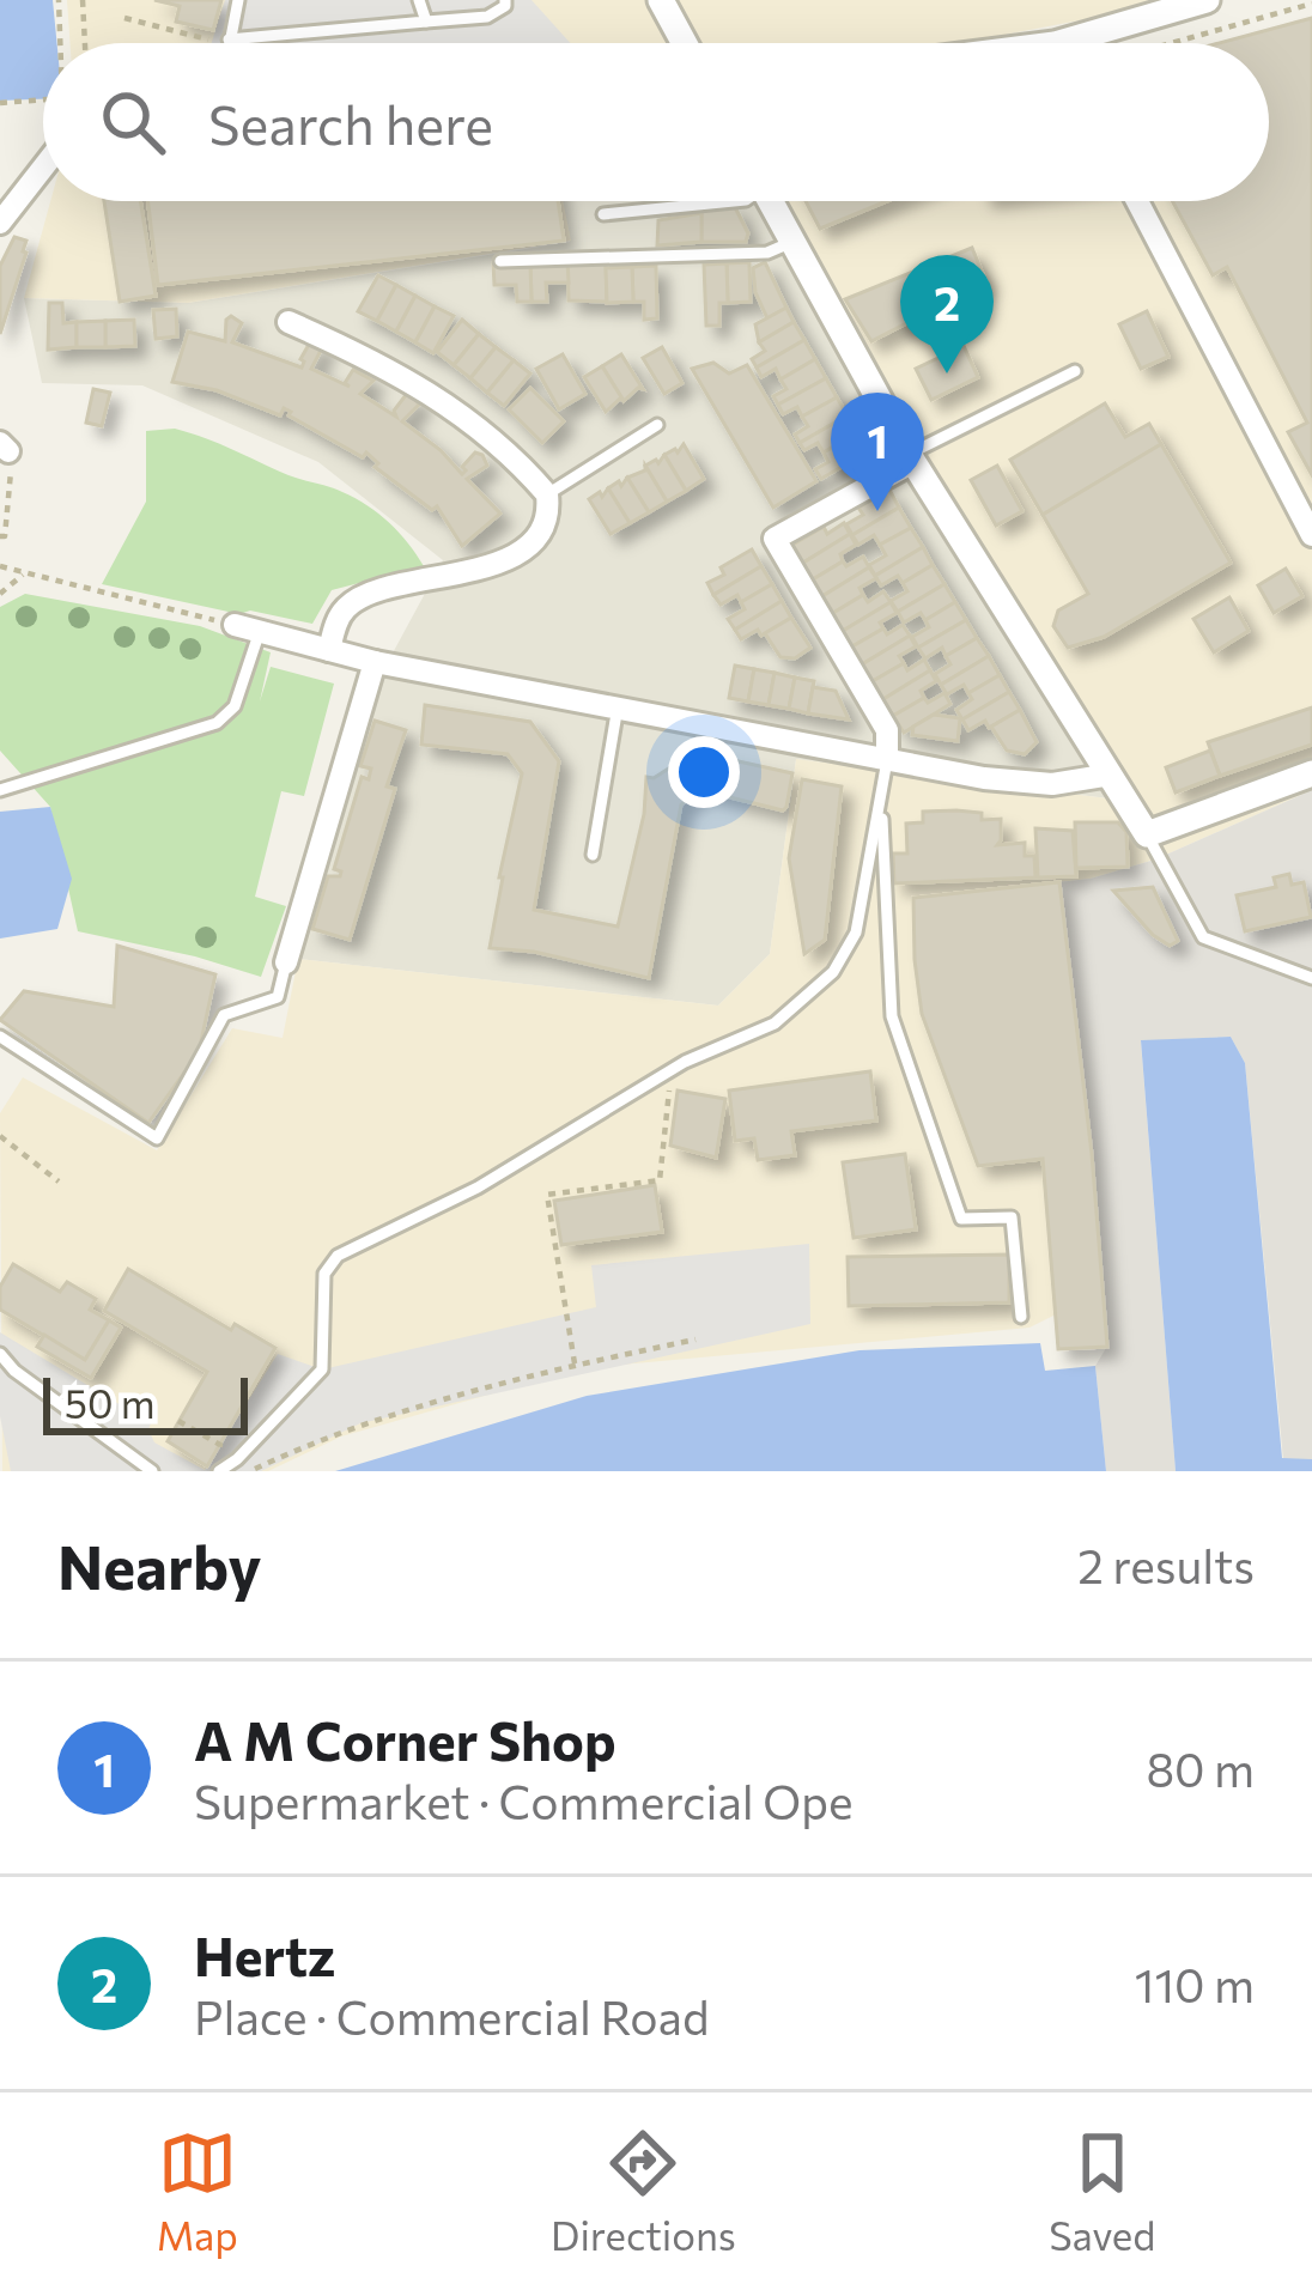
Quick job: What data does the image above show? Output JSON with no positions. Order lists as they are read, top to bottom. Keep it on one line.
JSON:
{"scale_bar":"50 m","page":{"search":"Search here","pins":["2","1"],"scale":"50 m","heading":["Nearby","2 results"],"list":[{"mark":"1","name":"A M Corner Shop","note":"Supermarket · Commercial Ope","value":"80 m"},{"mark":"2","name":"Hertz","note":"Place · Commercial Road","value":"110 m"}],"nav":["Map","Directions","Saved"]}}
